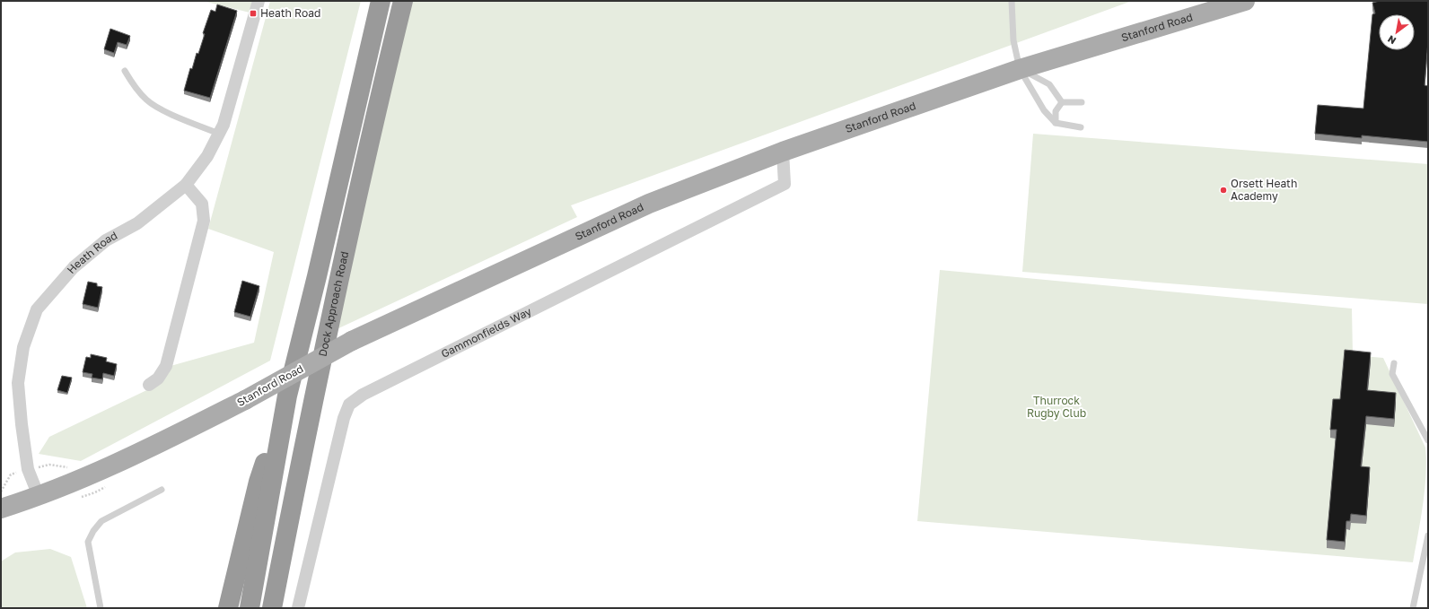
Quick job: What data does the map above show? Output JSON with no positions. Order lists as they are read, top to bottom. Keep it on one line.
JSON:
{"streets":{"highway":["Dock Approach Road"],"main road":["Stanford Road"],"street":["Heath Road","Gammonfields Way"]},"crossings":[["Stanford Road","Heath Road"],["Stanford Road","Gammonfields Way"]],"parks":["Thurrock Rugby Club"],"places":{"transit":["Heath Road"],"other":["Orsett Heath Academy"]},"north":"bottom left"}
